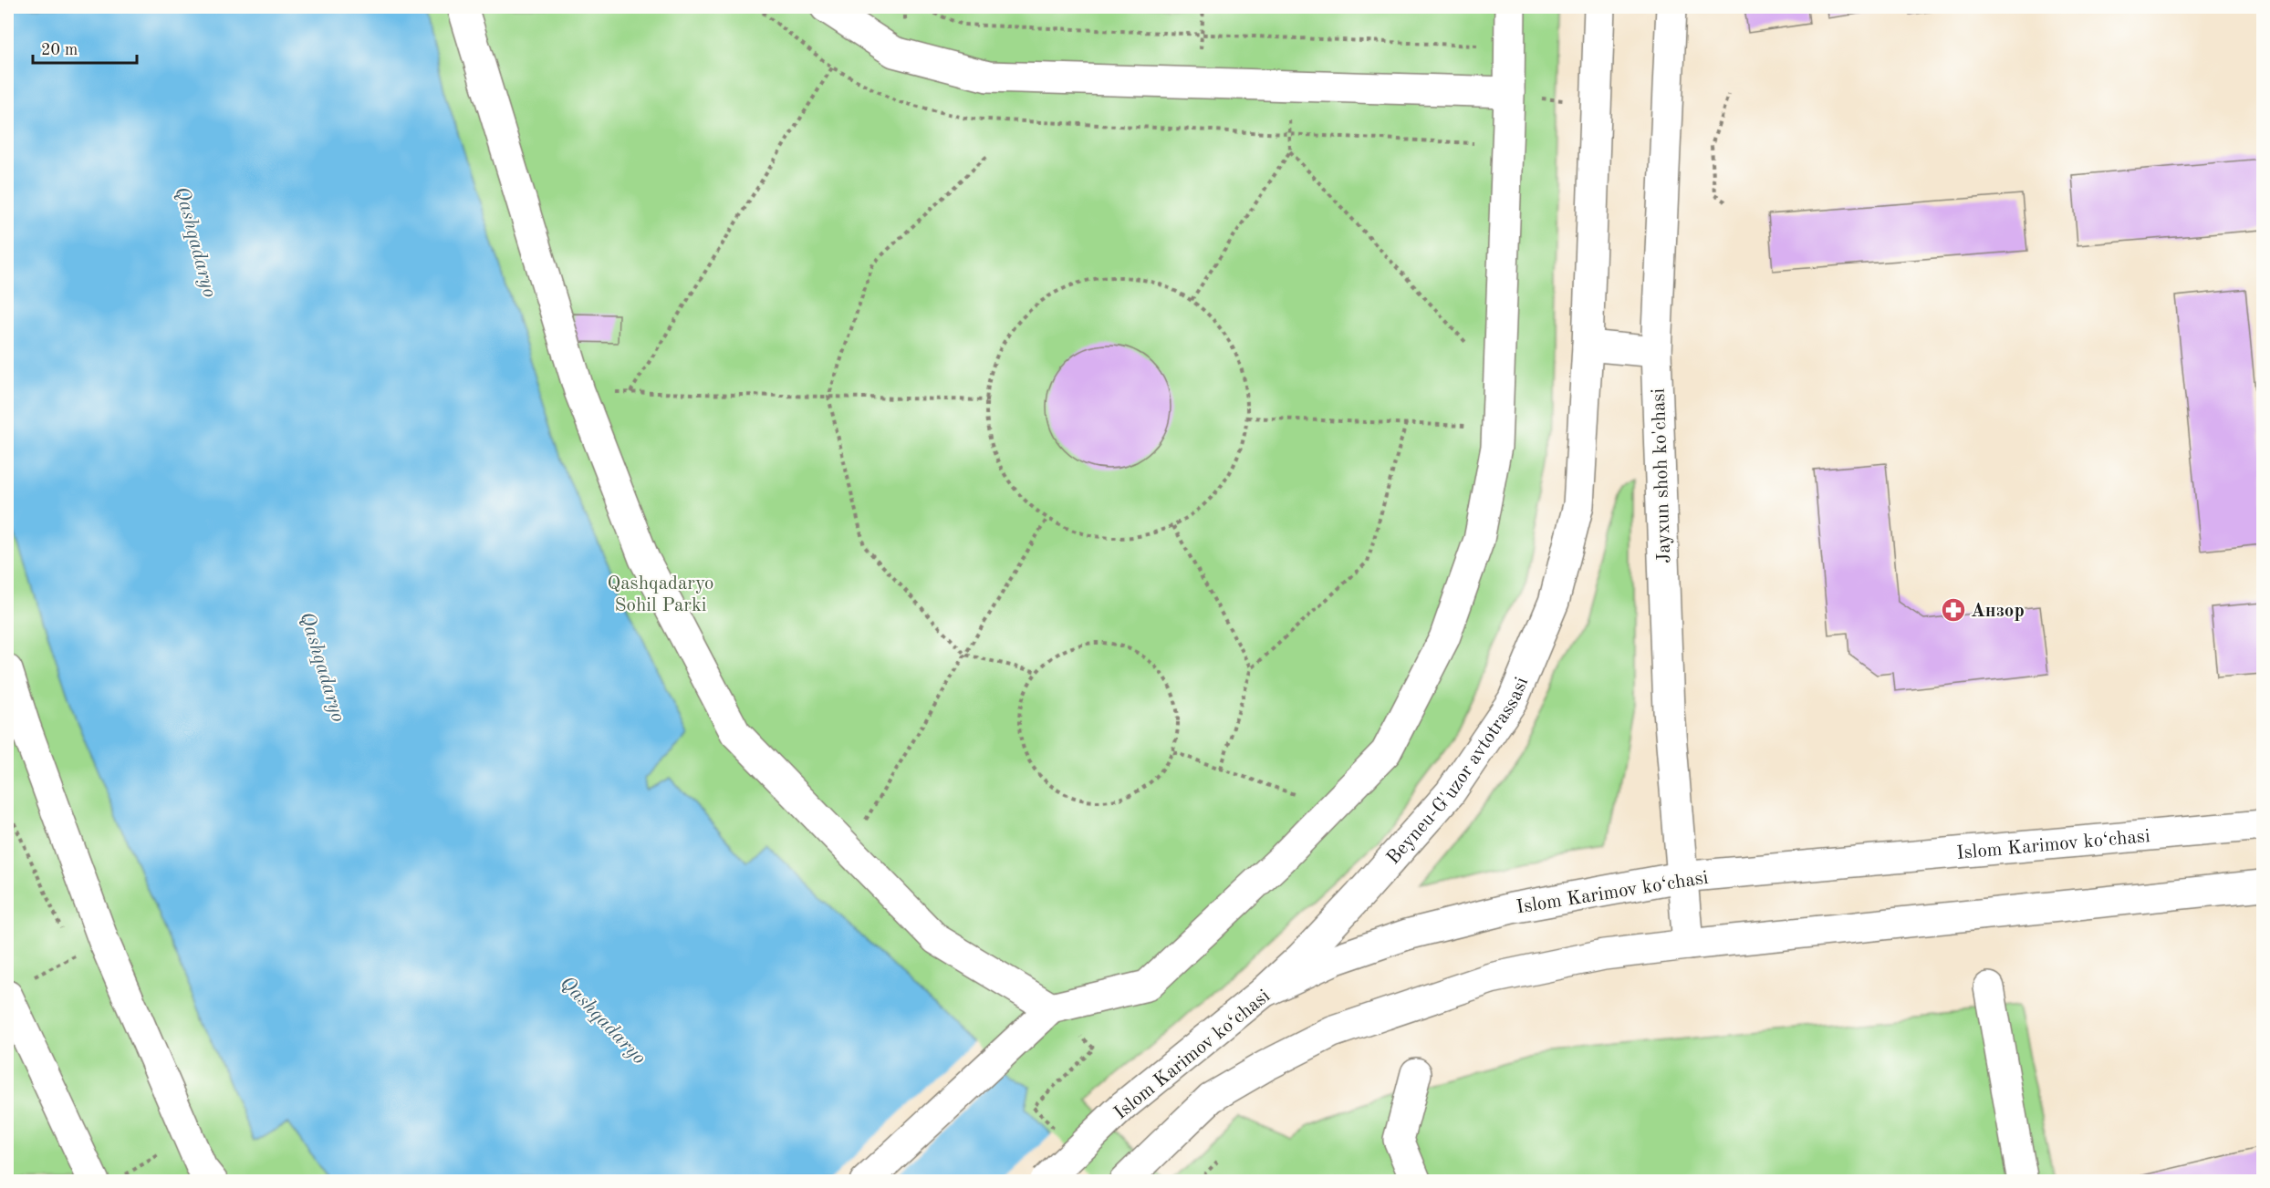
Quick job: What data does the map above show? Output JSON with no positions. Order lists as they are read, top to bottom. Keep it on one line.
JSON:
{"streets":{"main road":["Jayxun shoh ko'chasi","Beyneu-G'uzor avtotrassasi","Islom Karimov ko‘chasi"]},"crossings":[["Jayxun shoh ko'chasi","Islom Karimov ko‘chasi"],["Beyneu-G'uzor avtotrassasi","Islom Karimov ko‘chasi"]],"water":["Qashqadaryo"],"parks":["Qashqadaryo Sohil Parki"],"places":{"pharmacy":["Анзор"]},"scale_bar":"20 m"}
